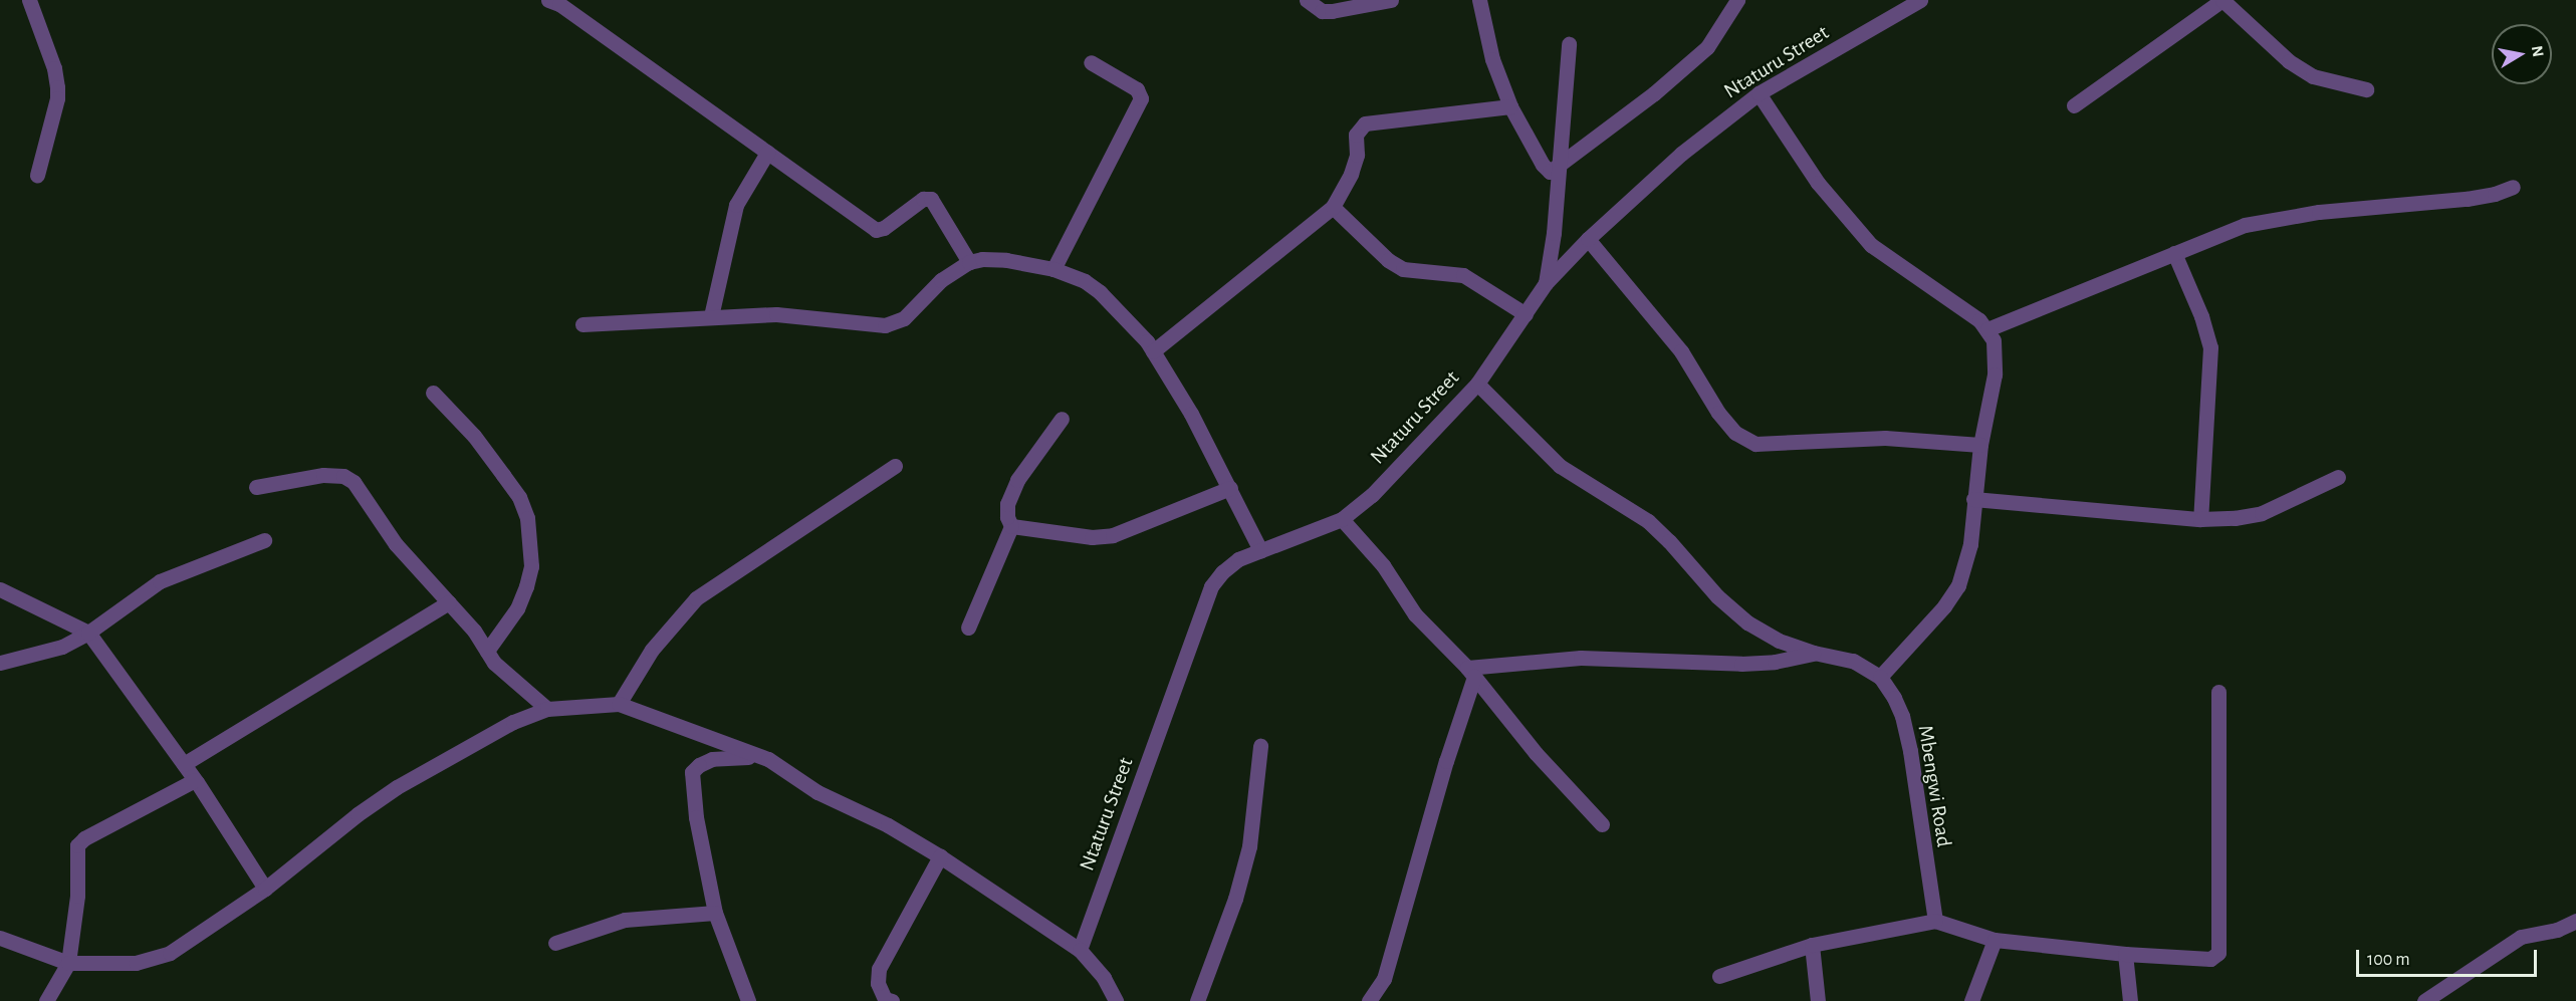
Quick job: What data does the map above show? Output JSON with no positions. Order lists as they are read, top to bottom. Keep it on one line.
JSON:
{"streets":{"street":["Ntaturu Street","Mbengwi Road"]},"crossings":[["Ntaturu Street","Mbengwi Road"]],"scale_bar":"100 m","north":"right"}
